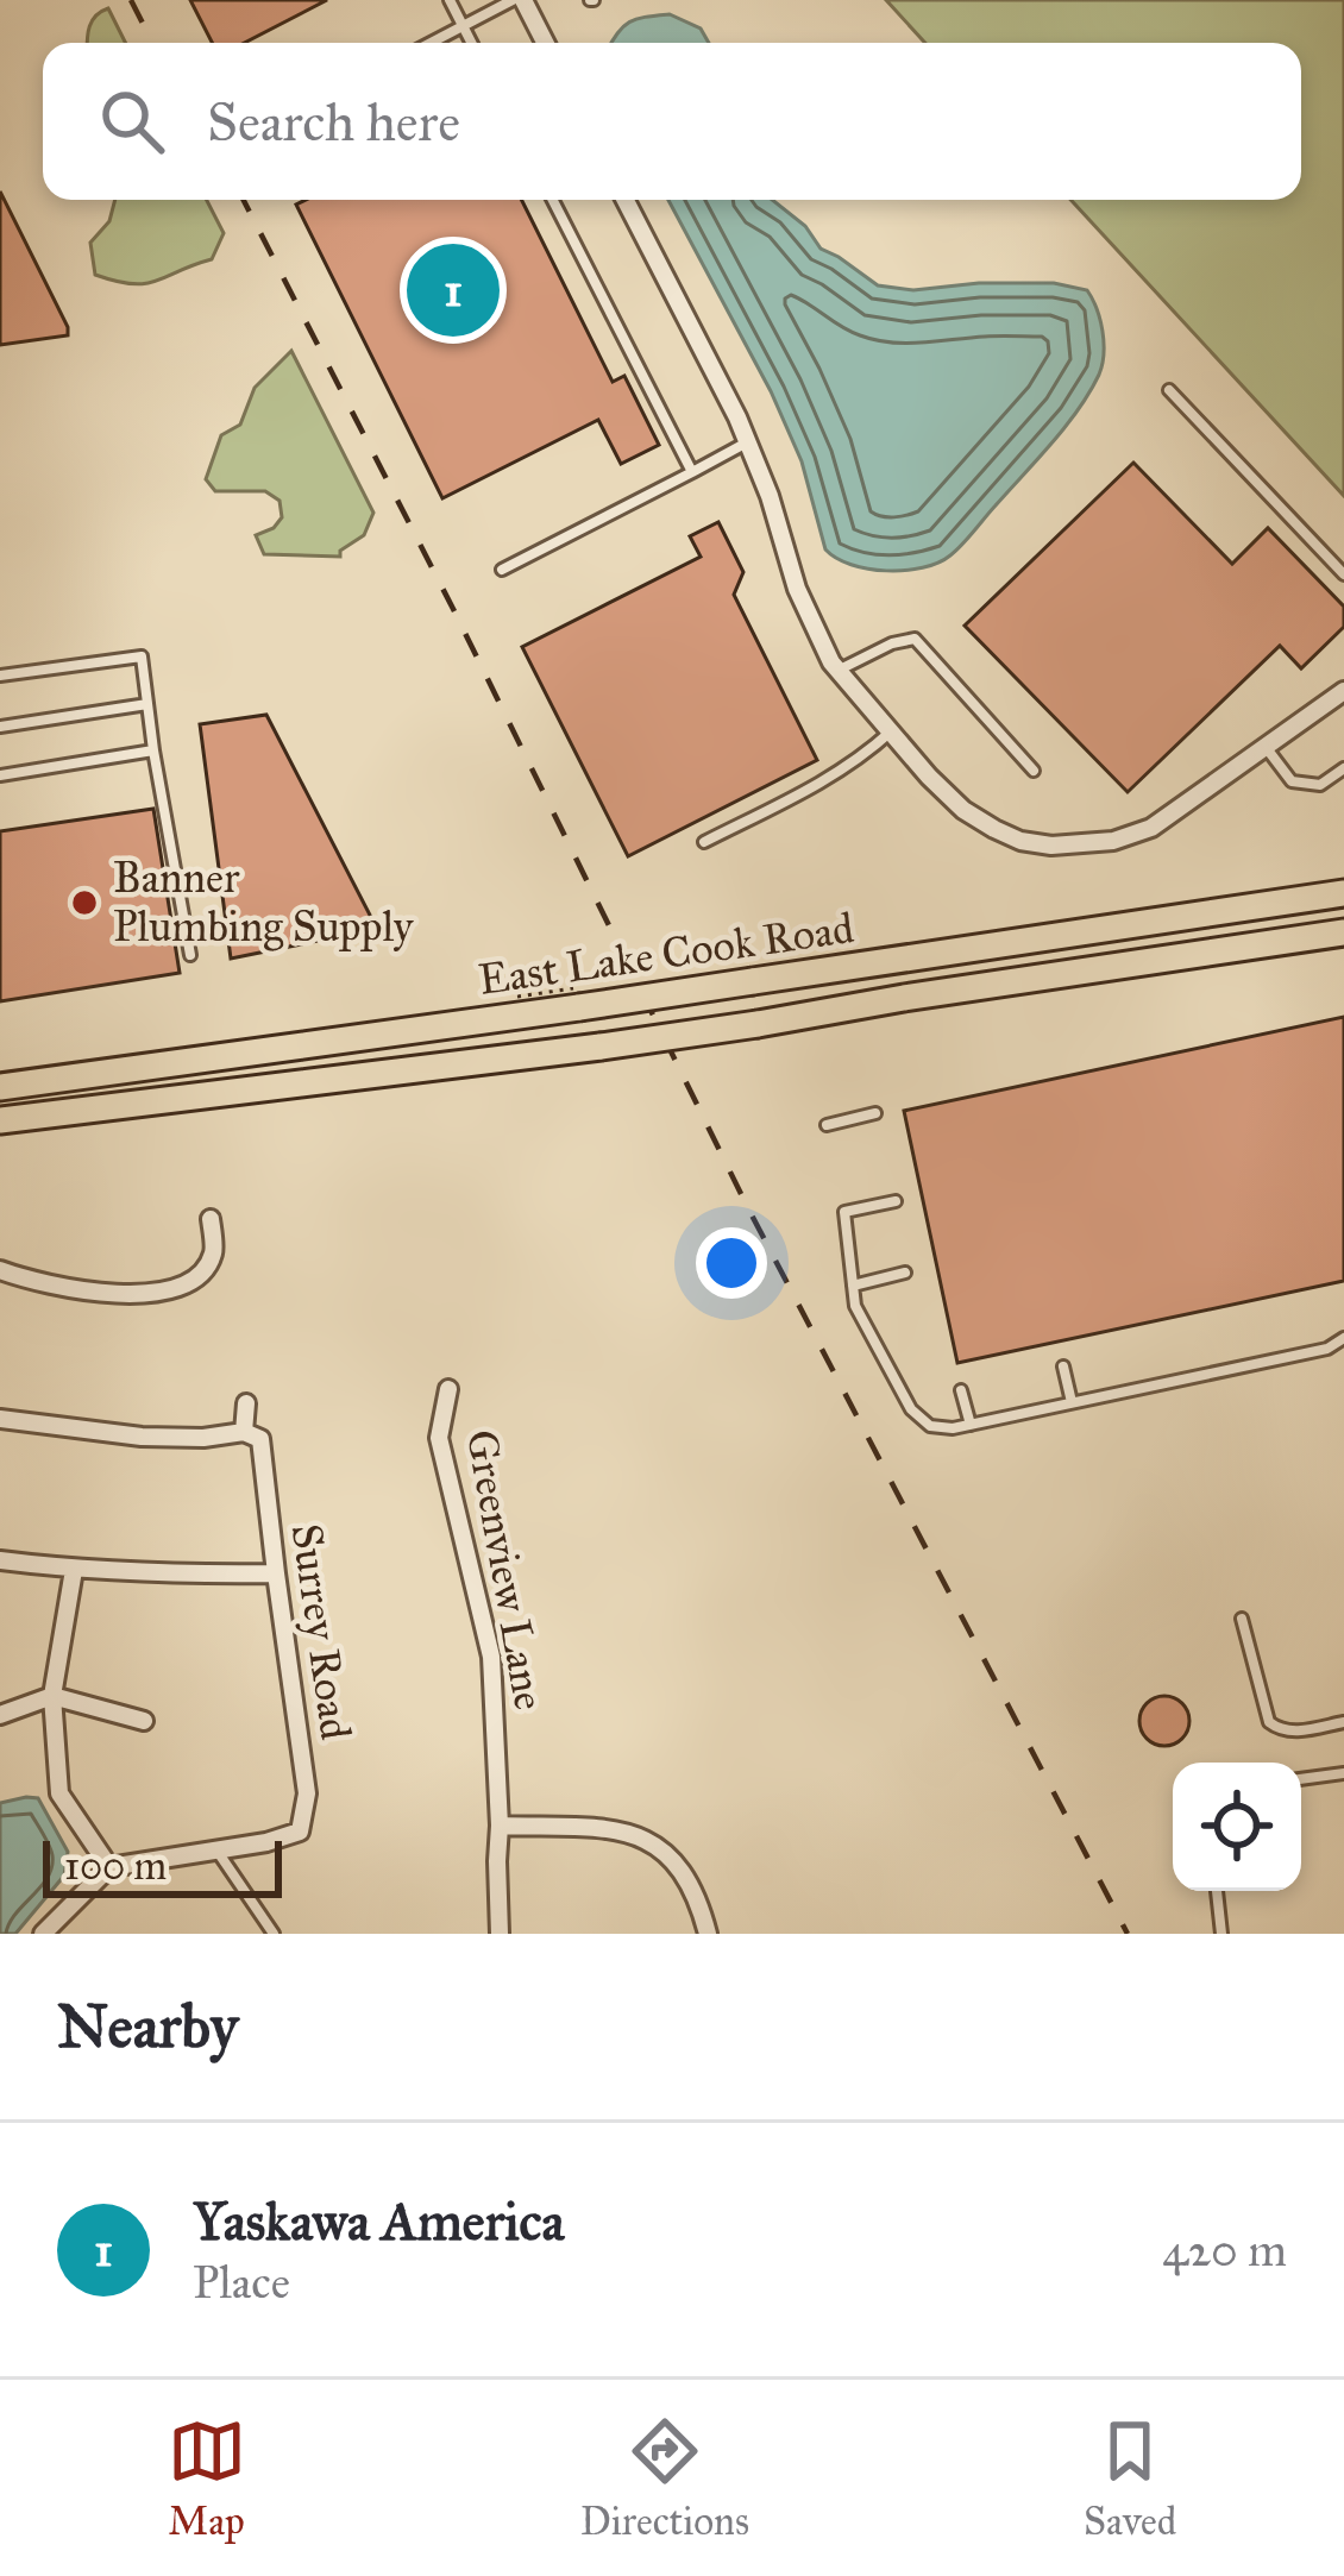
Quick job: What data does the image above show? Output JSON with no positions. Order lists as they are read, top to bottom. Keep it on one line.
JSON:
{"streets":{"main road":["East Lake Cook Road"],"street":["Greenview Lane","Surrey Road"]},"places":["Banner Plumbing Supply"],"scale_bar":"100 m","page":{"search":"Search here","pins":"1","scale":"100 m","heading":"Nearby","list":[{"mark":"1","name":"Yaskawa America","note":"Place","value":"420 m"}],"nav":["Map","Directions","Saved"]}}
